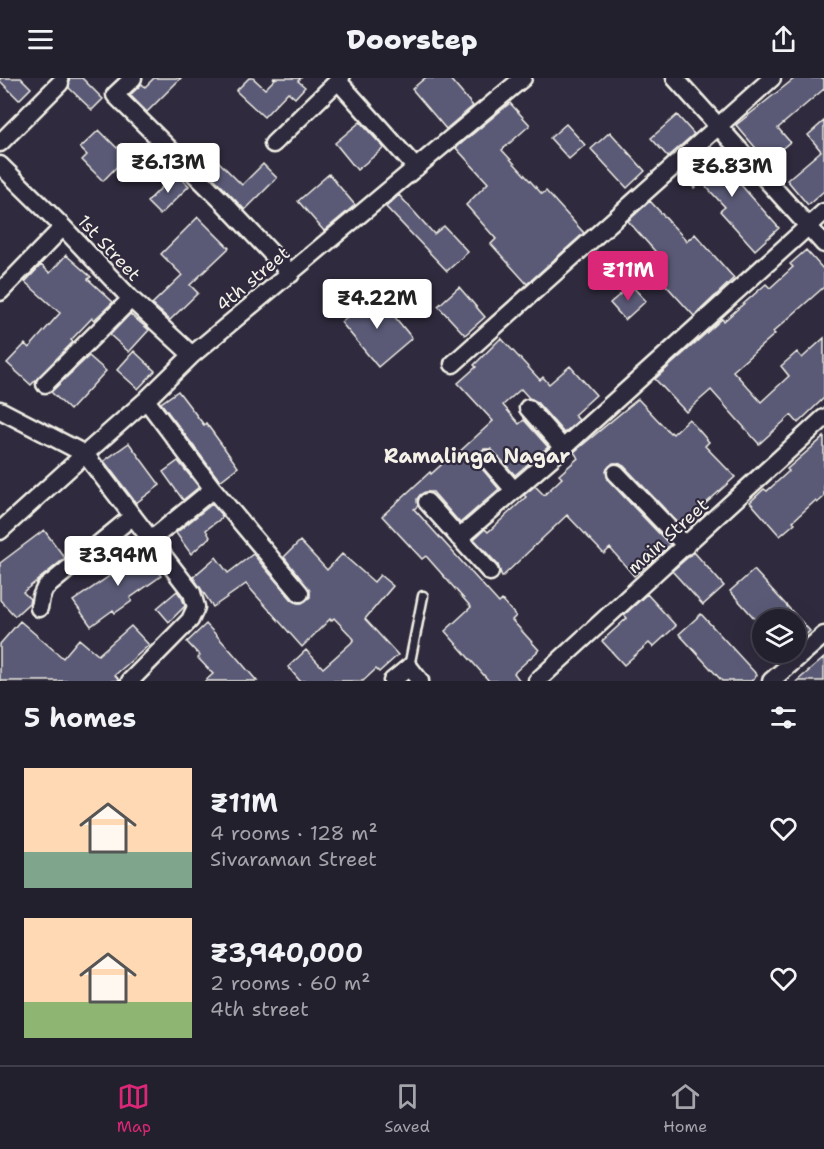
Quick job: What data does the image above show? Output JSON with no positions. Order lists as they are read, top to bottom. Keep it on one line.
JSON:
{"streets":{"street":["1st Street","4th street","main Street"]},"crossings":[["1st Street","4th street"]],"districts":["Ramalinga Nagar"],"page":{"header":"Doorstep","price":["₹6.13M","₹6.83M","₹11M","₹4.22M","₹3.94M"],"heading":"5 homes","list":[{"name":"₹11M","note":"4 rooms · 128 m² · Sivaraman Street"},{"name":"₹3,940,000","note":"2 rooms · 60 m² · 4th street"}],"tabs":["Map","Saved","Home"]}}
